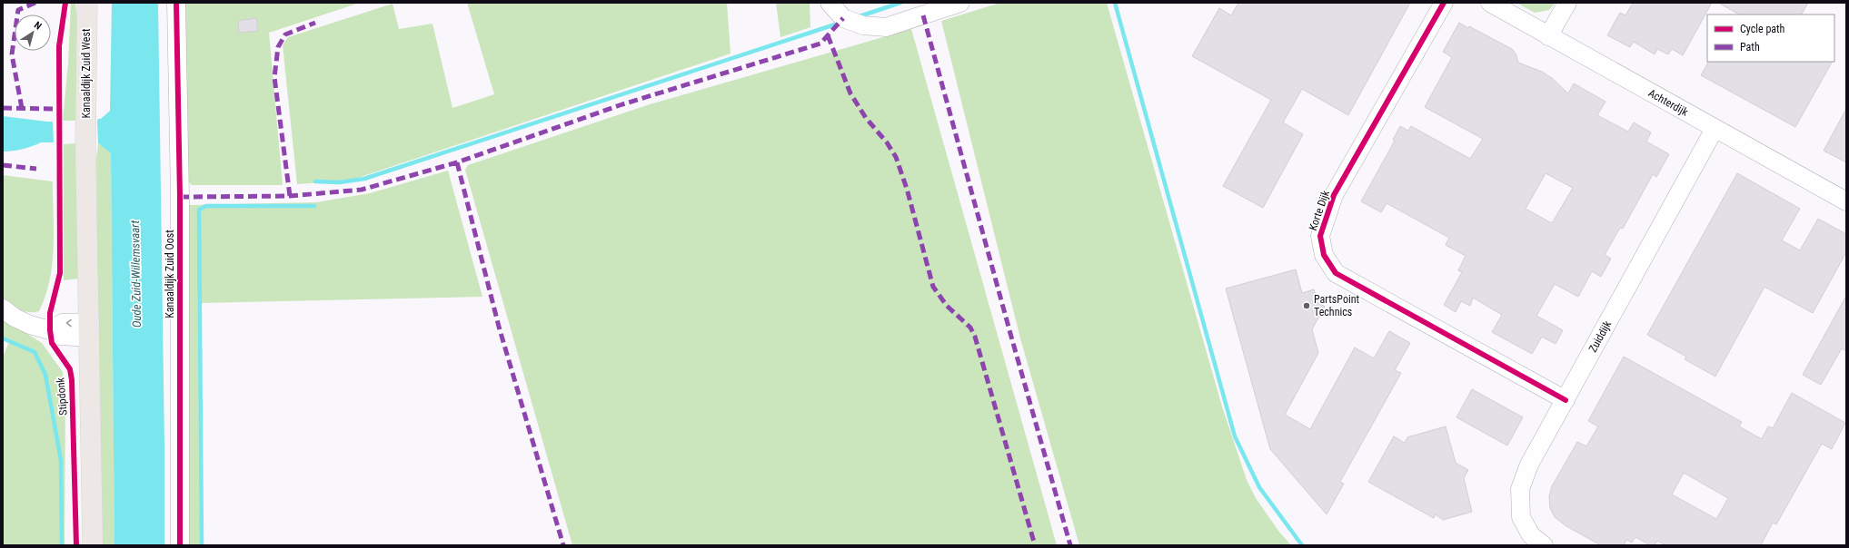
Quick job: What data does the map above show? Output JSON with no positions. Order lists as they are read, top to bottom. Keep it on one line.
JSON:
{"streets":{"main road":["Kanaaldijk Zuid West"],"street":["Achterdijk","Korte Dijk","Kanaaldijk Zuid Oost","Zuiddijk"],"cycle path":["Stipdonk"]},"crossings":[["Achterdijk","Zuiddijk"],["Korte Dijk","Zuiddijk"]],"water":["Oude Zuid-Willemsvaart"],"places":["PartsPoint Technics"],"legend":["Cycle path","Path"],"north":"top right"}
